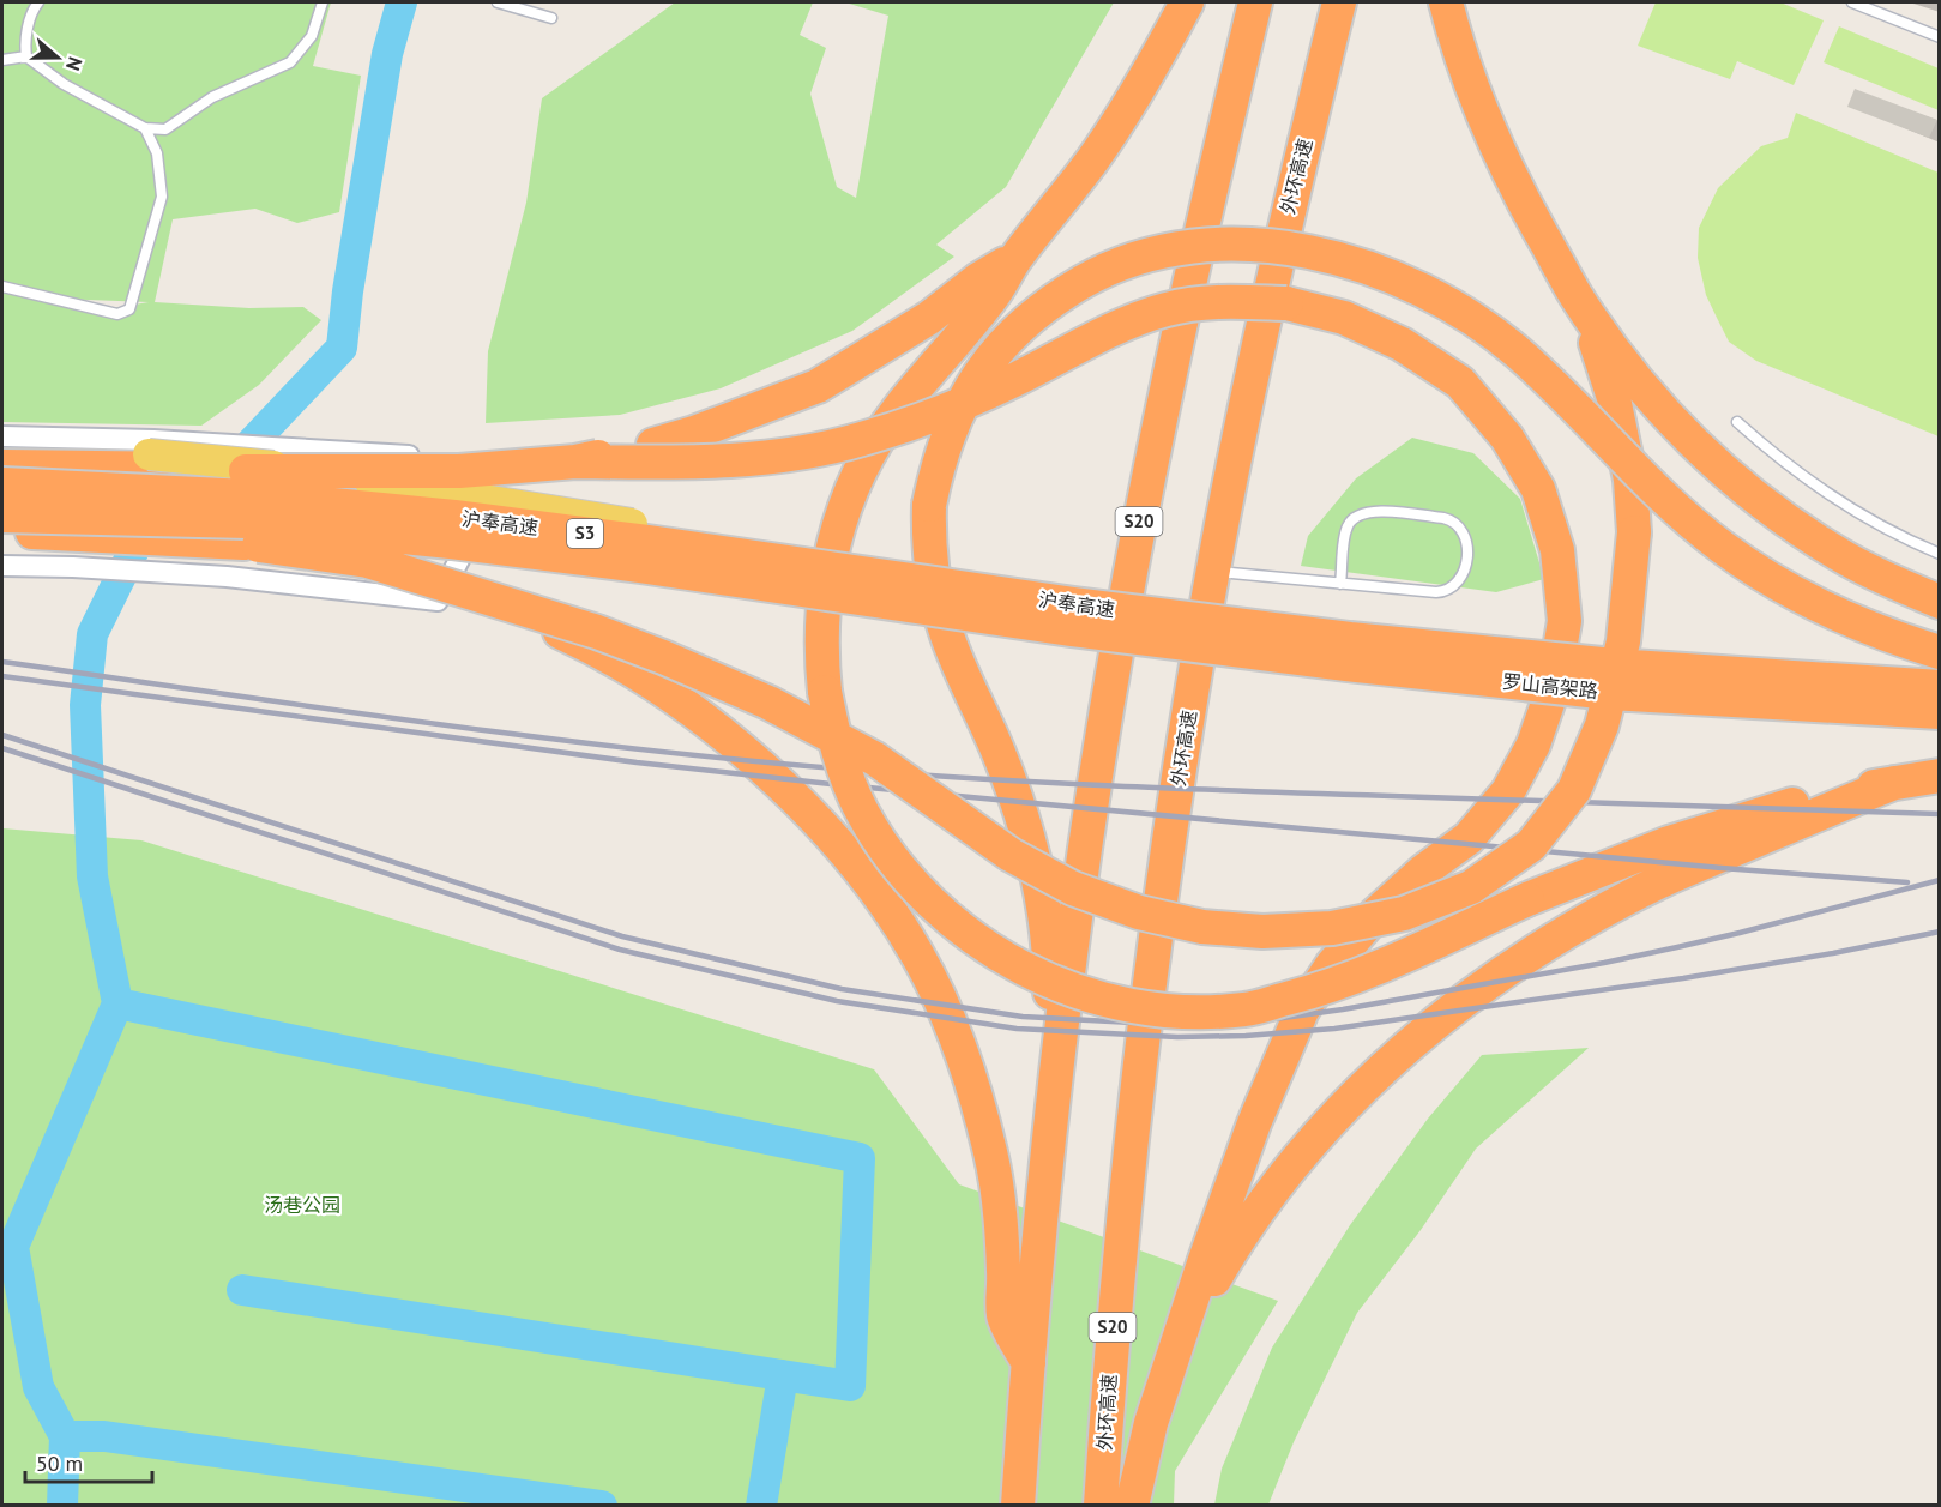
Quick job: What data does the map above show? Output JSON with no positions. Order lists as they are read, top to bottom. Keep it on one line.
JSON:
{"streets":{"highway":["外环高速","S20","沪奉高速","S3","罗山高架路"]},"crossings":[["沪奉高速","罗山高架路"]],"parks":["汤巷公园"],"scale_bar":"50 m","north":"right"}
